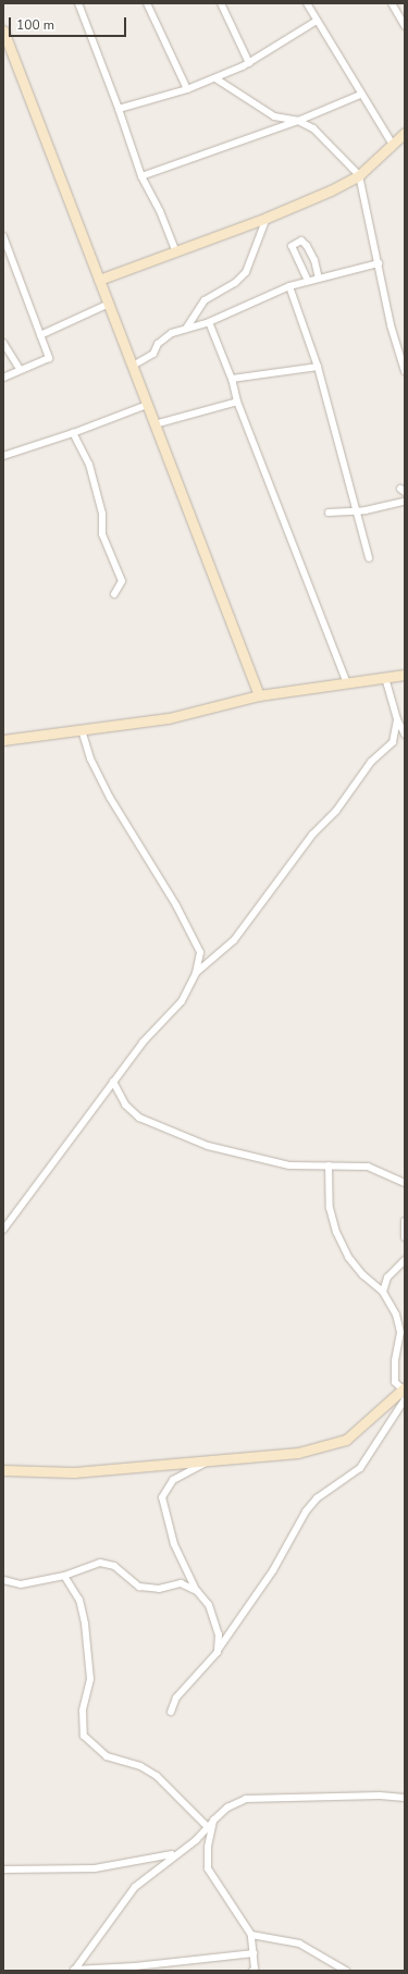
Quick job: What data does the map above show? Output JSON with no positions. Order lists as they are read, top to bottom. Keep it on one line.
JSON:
{"scale_bar":"100 m"}
